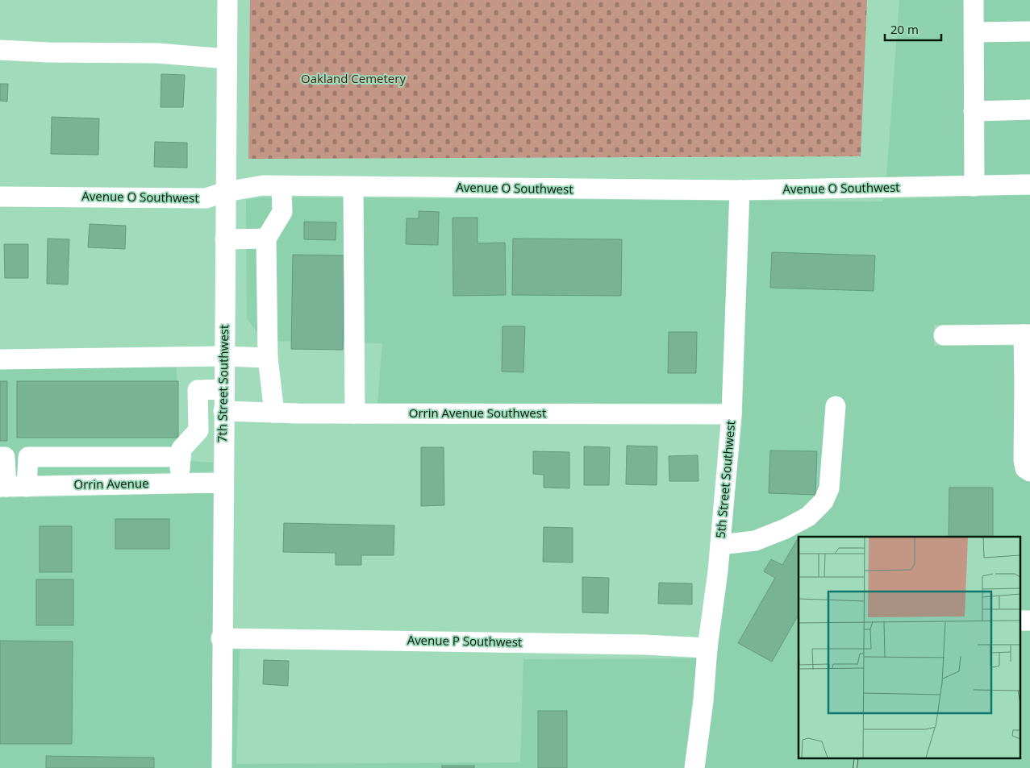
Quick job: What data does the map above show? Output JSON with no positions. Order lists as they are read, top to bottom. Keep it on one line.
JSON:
{"streets":{"street":["Avenue O Southwest","7th Street Southwest","Orrin Avenue Southwest","5th Street Southwest","Orrin Avenue","Avenue P Southwest"]},"crossings":[["Avenue O Southwest","7th Street Southwest"],["Avenue O Southwest","5th Street Southwest"],["7th Street Southwest","Orrin Avenue Southwest"],["7th Street Southwest","Orrin Avenue"],["7th Street Southwest","Avenue P Southwest"],["Orrin Avenue Southwest","5th Street Southwest"],["5th Street Southwest","Avenue P Southwest"]],"parks":["Oakland Cemetery"],"scale_bar":"20 m"}
